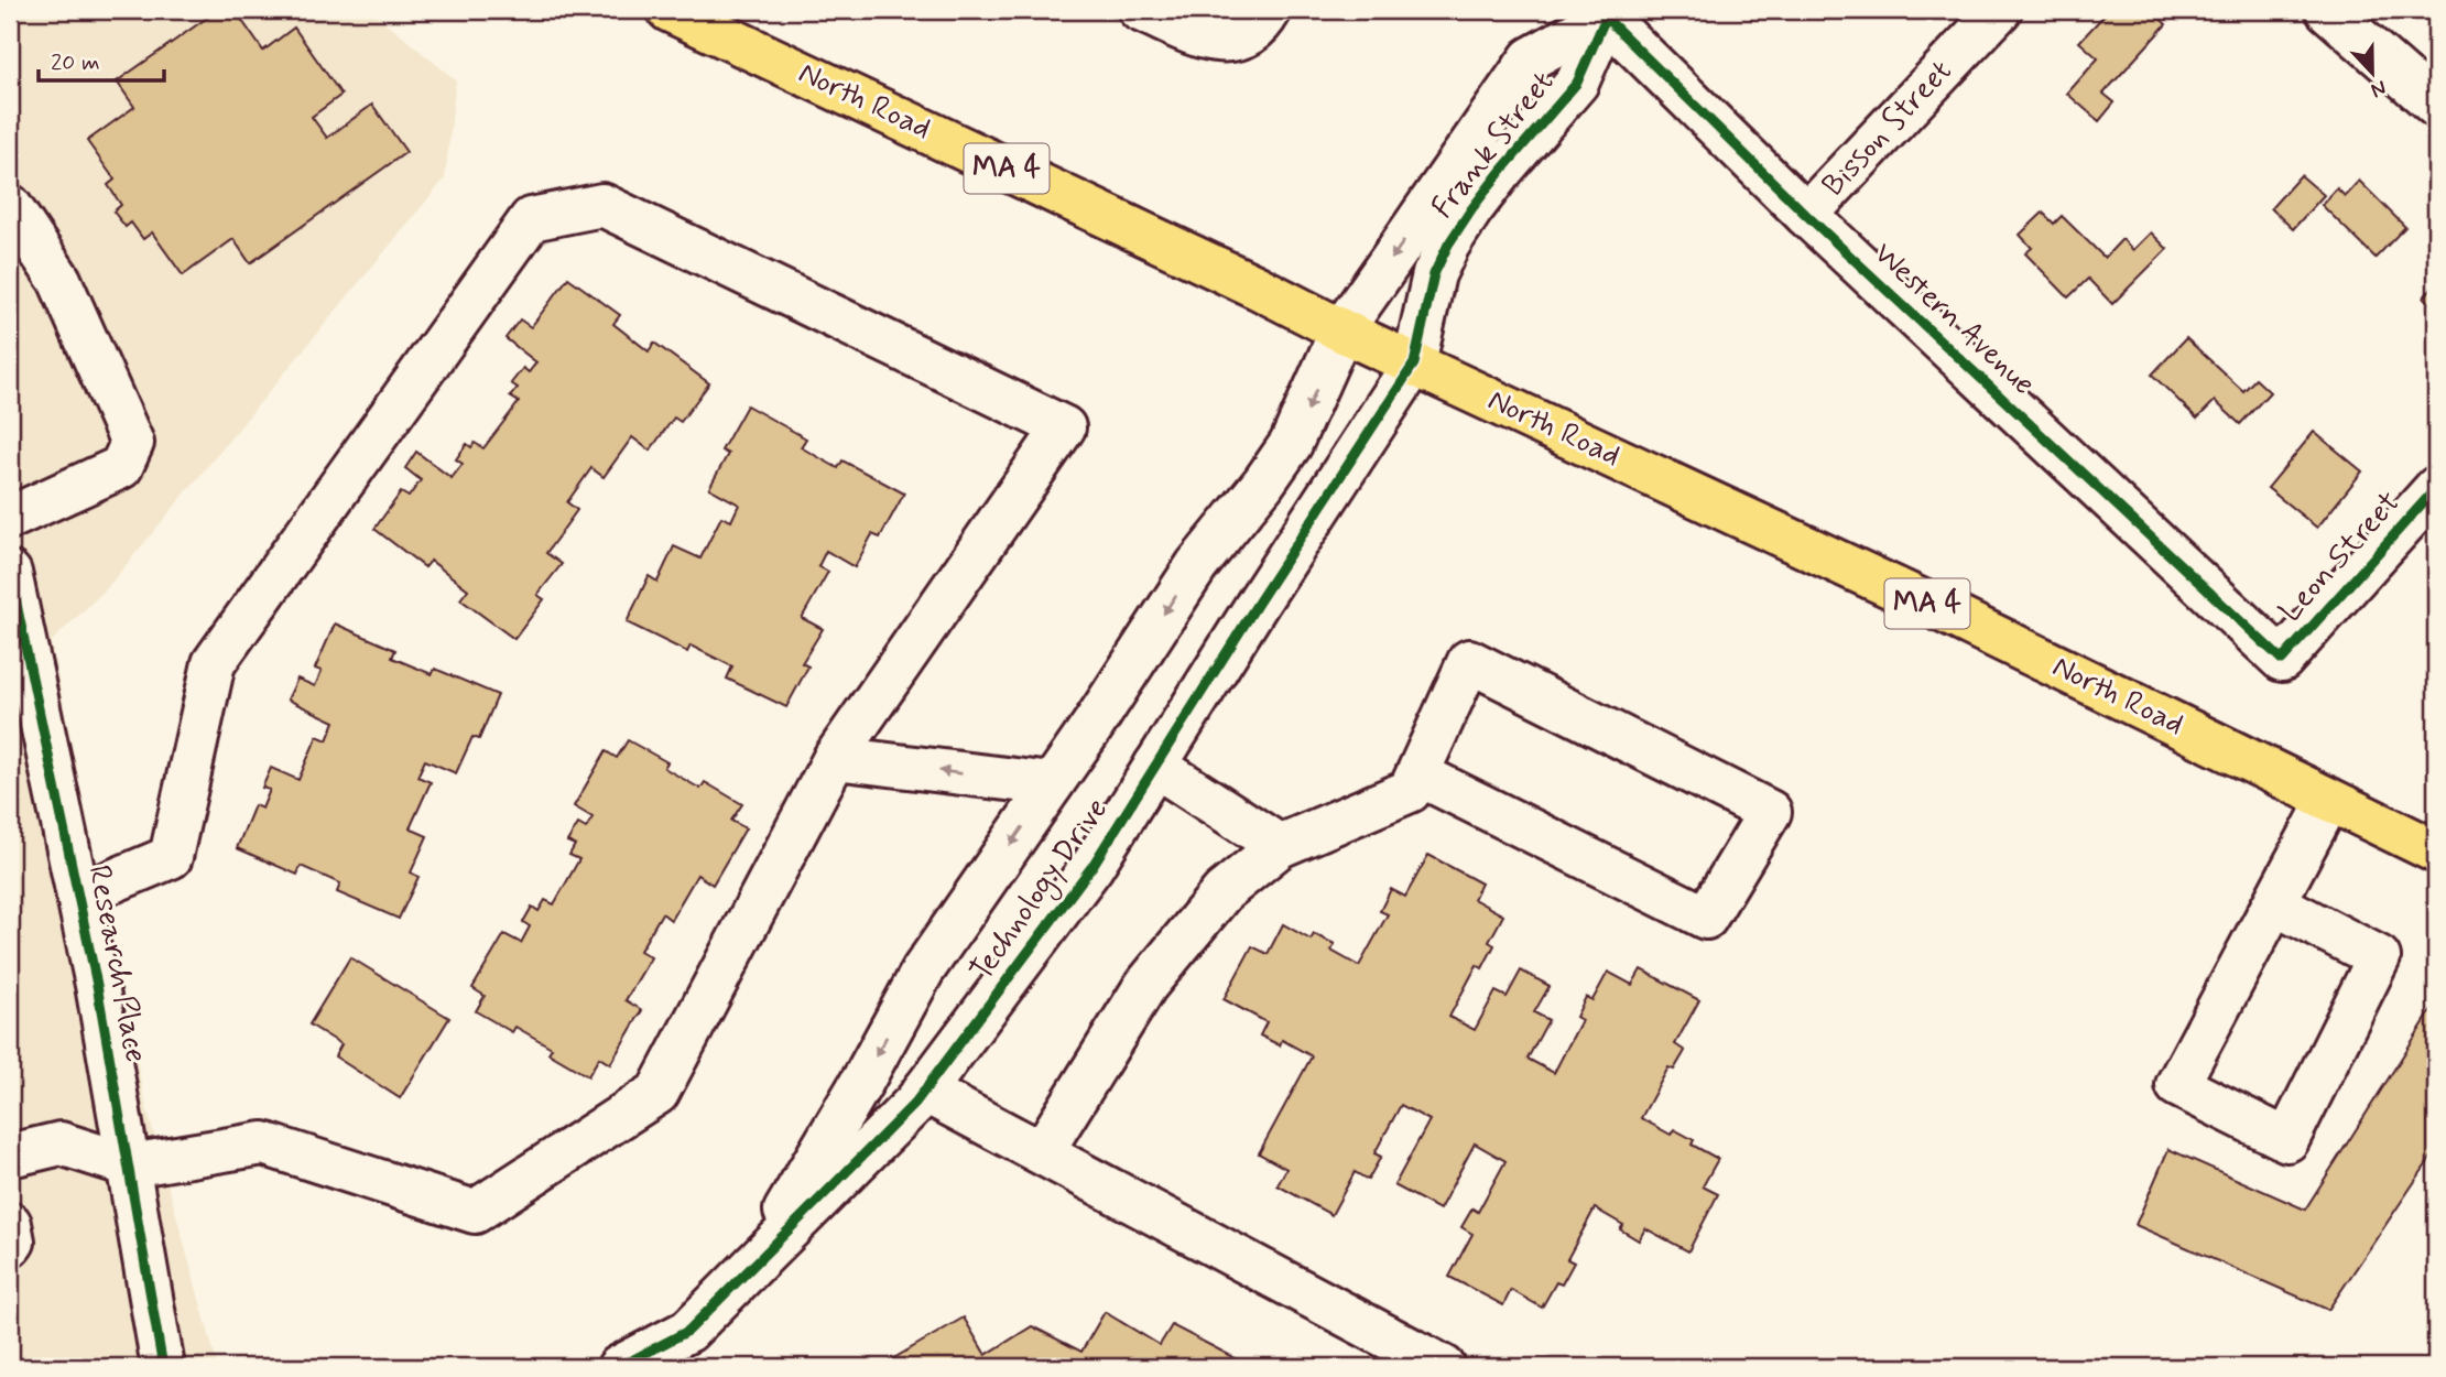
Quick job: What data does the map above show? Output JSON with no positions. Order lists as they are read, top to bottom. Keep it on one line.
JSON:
{"streets":{"main road":["North Road","MA 4"],"street":["Bisson Street","Frank Street","Western Avenue","Leon Street","Technology Drive","Research Place"]},"crossings":[["North Road","Frank Street"],["North Road","Technology Drive"],["Bisson Street","Western Avenue"],["Frank Street","Western Avenue"],["Frank Street","Technology Drive"],["Western Avenue","Leon Street"]],"scale_bar":"20 m","north":"bottom"}
